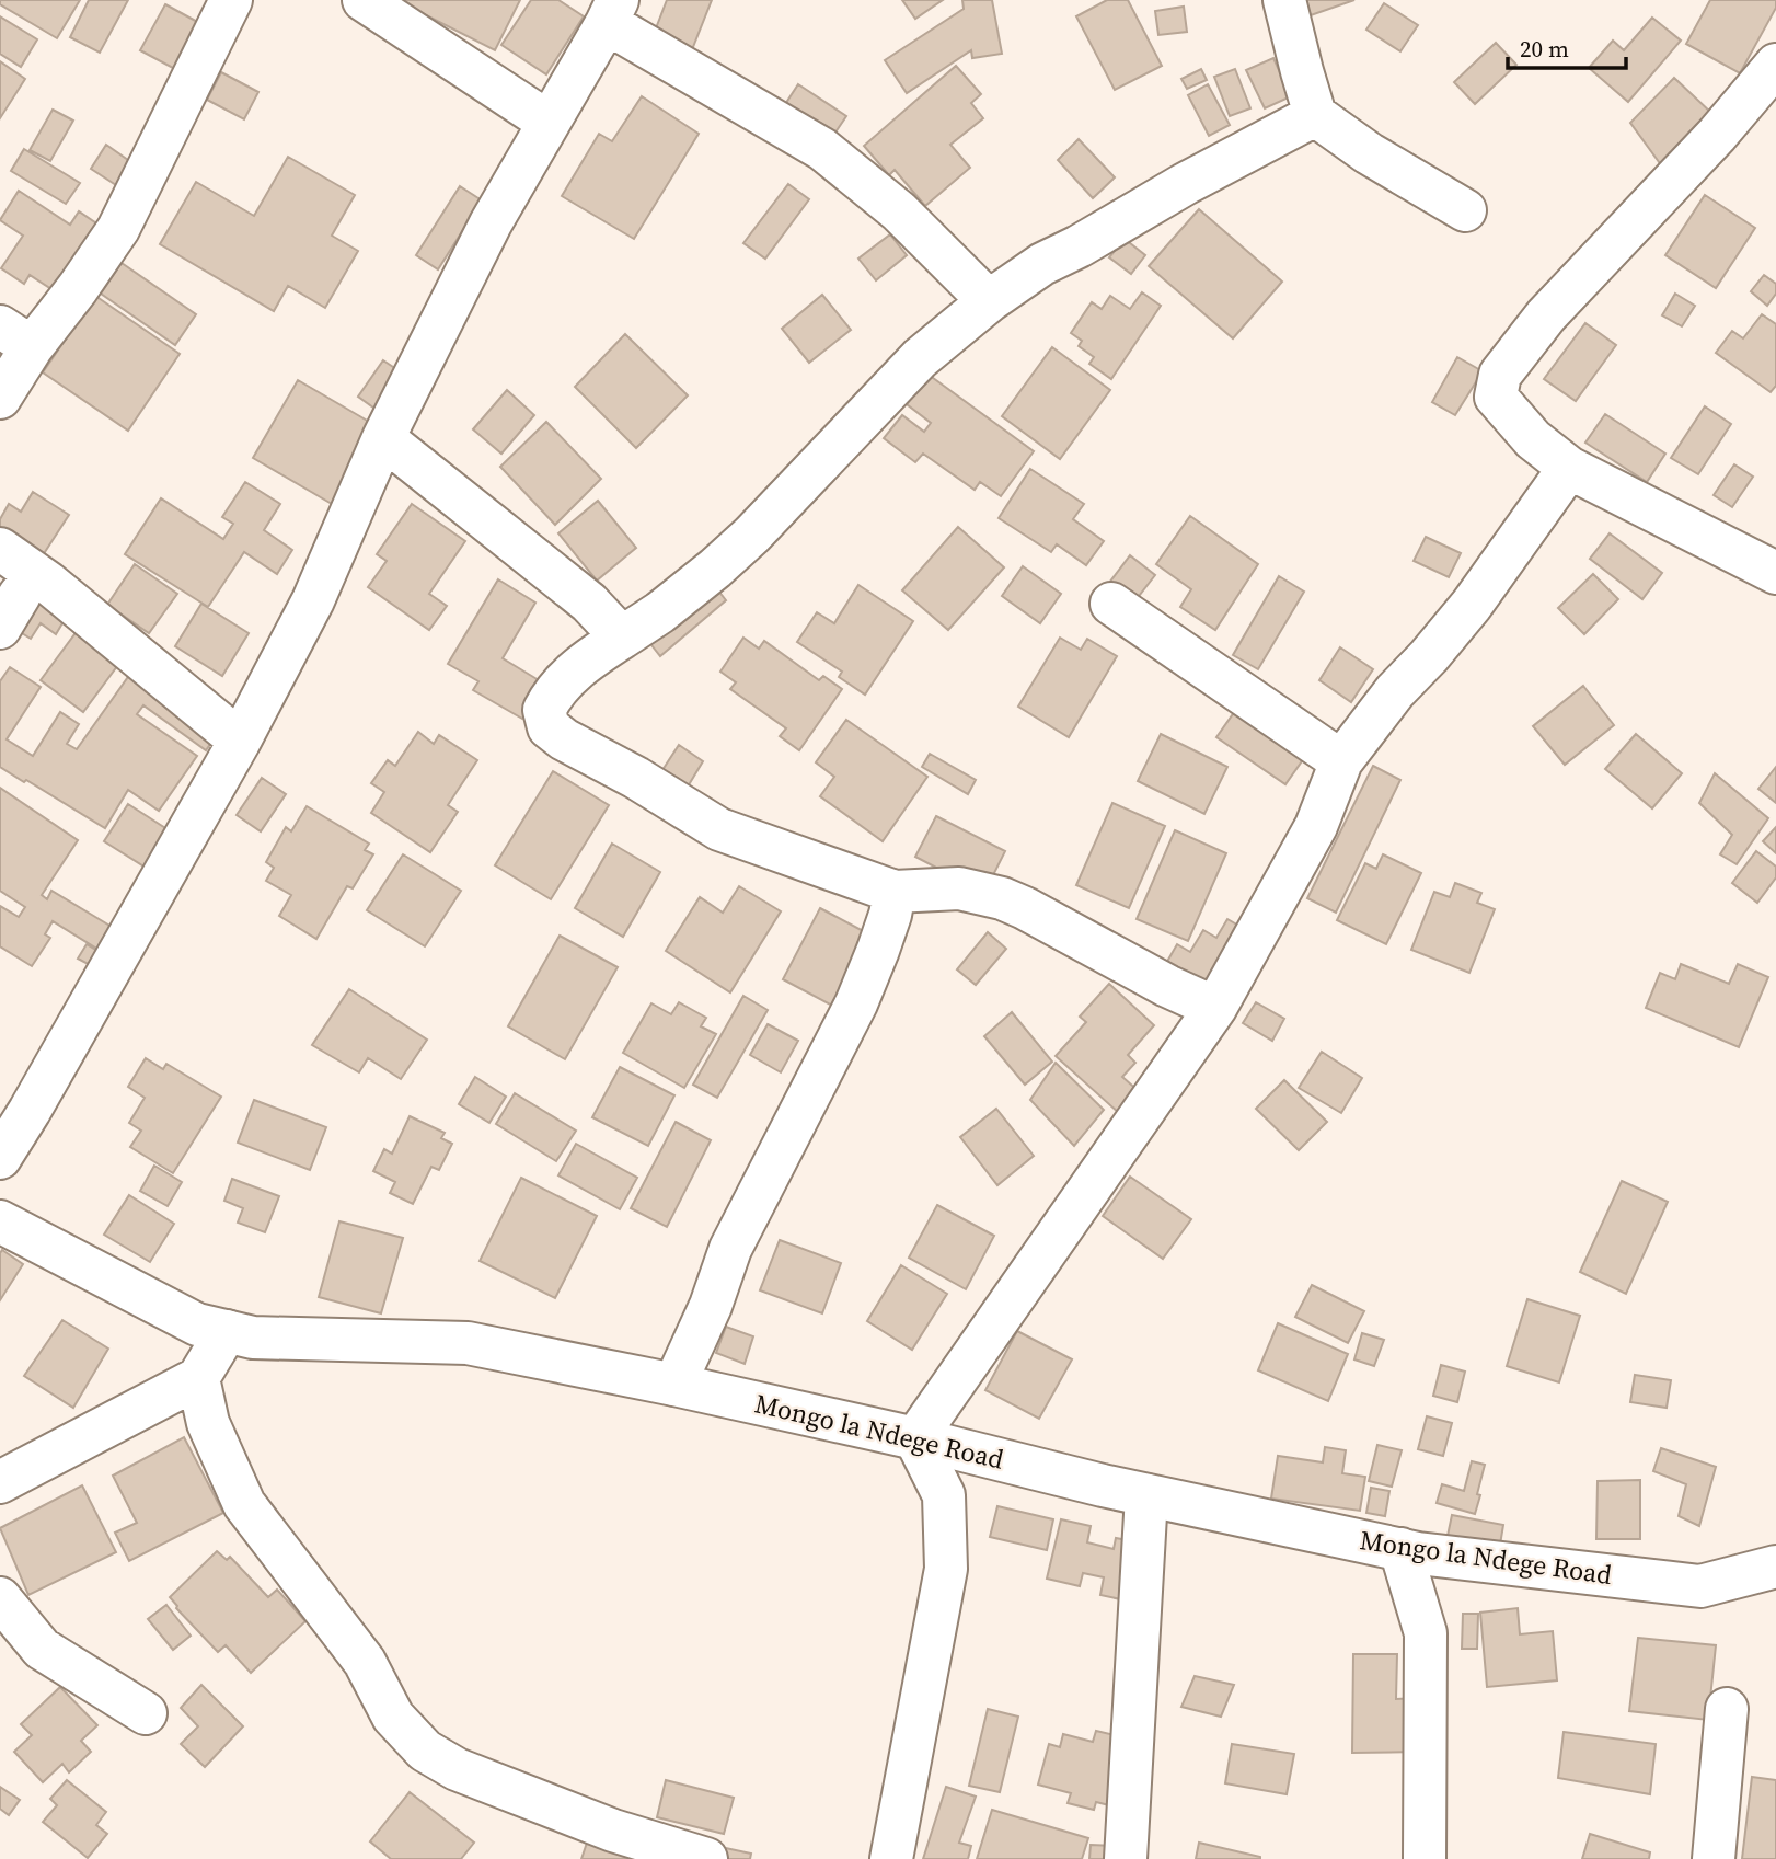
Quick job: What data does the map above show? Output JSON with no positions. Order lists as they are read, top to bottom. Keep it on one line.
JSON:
{"streets":{"street":["Mongo la Ndege Road"]},"scale_bar":"20 m"}
